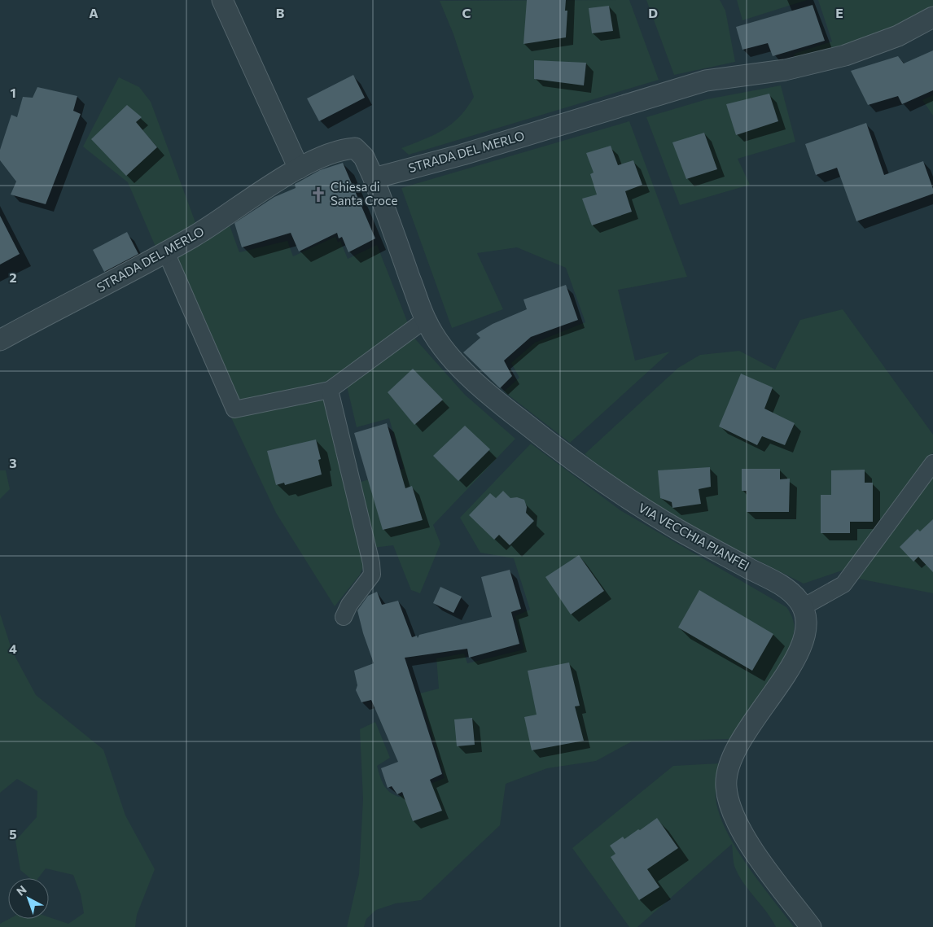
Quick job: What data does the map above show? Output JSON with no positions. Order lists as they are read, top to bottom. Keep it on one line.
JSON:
{"streets":{"street":["STRADA DEL MERLO","VIA VECCHIA PIANFEI"]},"crossings":[["STRADA DEL MERLO","VIA VECCHIA PIANFEI"]],"places":{"church":["Chiesa di Santa Croce"]},"north":"top left","grid":{"columns":["A","B","C","D","E"],"rows":["1","2","3","4","5"]}}
